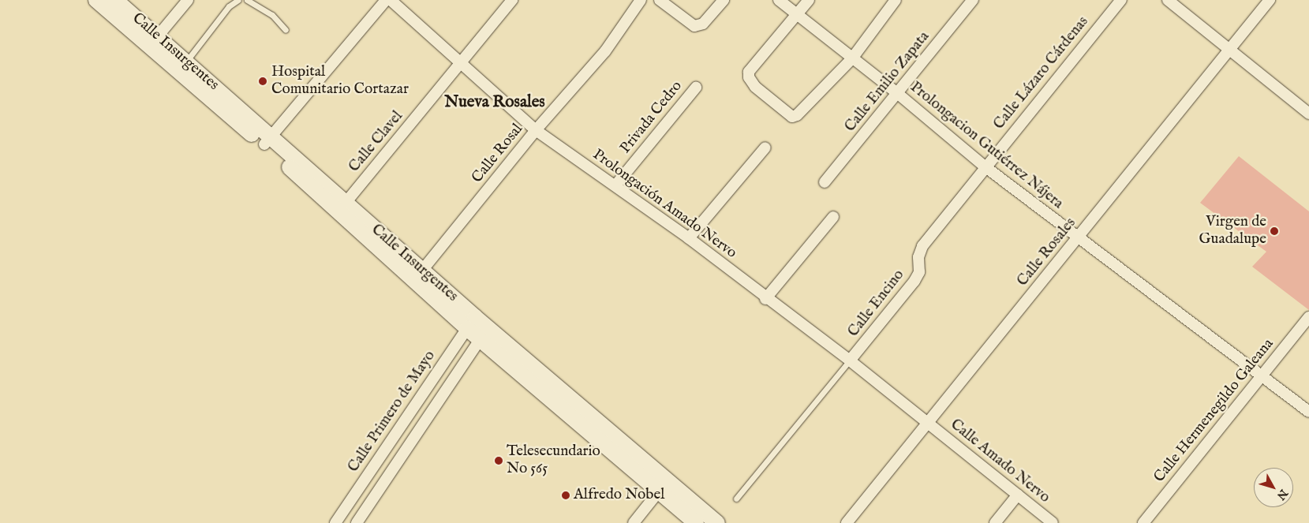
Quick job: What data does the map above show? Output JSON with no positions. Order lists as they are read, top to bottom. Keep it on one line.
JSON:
{"streets":{"main road":["Calle Insurgentes"],"street":["Calle Lázaro Cárdenas","Calle Emilio Zapata","Privada Cedro","Calle Clavel","Prolongacion Gutiérrez Nájera","Calle Rosal","Prolongación Amado Nervo","Calle Rosales","Calle Encino","Calle Hermenegildo Galeana","Calle Primero de Mayo","Calle Amado Nervo"]},"crossings":[["Calle Insurgentes","Calle Clavel"],["Calle Insurgentes","Calle Rosal"],["Calle Insurgentes","Calle Primero de Mayo"],["Calle Lázaro Cárdenas","Prolongacion Gutiérrez Nájera"],["Calle Lázaro Cárdenas","Calle Encino"],["Calle Emilio Zapata","Prolongacion Gutiérrez Nájera"],["Privada Cedro","Prolongación Amado Nervo"],["Calle Clavel","Prolongación Amado Nervo"],["Prolongacion Gutiérrez Nájera","Calle Rosales"],["Prolongacion Gutiérrez Nájera","Calle Encino"],["Prolongacion Gutiérrez Nájera","Calle Hermenegildo Galeana"],["Calle Rosal","Prolongación Amado Nervo"],["Prolongación Amado Nervo","Calle Rosales"],["Prolongación Amado Nervo","Calle Encino"],["Prolongación Amado Nervo","Calle Amado Nervo"],["Calle Rosales","Calle Amado Nervo"]],"districts":["Nueva Rosales"],"places":["Hospital Comunitario Cortazar","Virgen de Guadalupe","Telesecundario No 565","Alfredo Nobel"],"north":"bottom right"}
